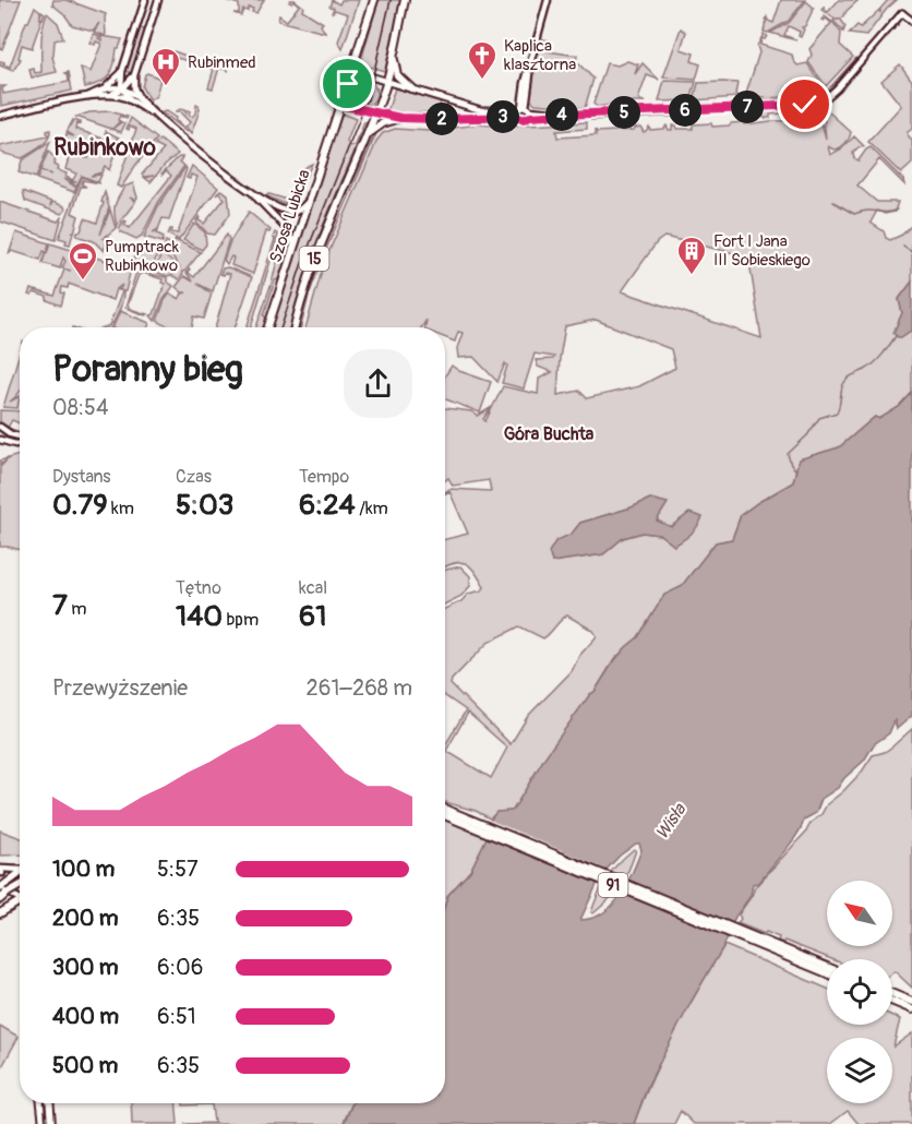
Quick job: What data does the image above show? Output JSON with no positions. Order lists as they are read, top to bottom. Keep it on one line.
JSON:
{"streets":{"main road":["Szosa Lubicka","15","91"]},"crossings":[["Szosa Lubicka","15"]],"districts":["Rubinkowo","Góra Buchta"],"water":["Wisła"],"places":{"church":["Kaplica klasztorna"],"hospital":["Rubinmed"],"building":["Fort I Jana III Sobieskiego"],"sports":["Pumptrack Rubinkowo"]},"north":"top left","page":{"pins":["7","6","5","4","3","2"],"heading":["Poranny bieg","08:54"],"stats":[["Dystans","0.79 km"],["Czas","5:03"],["Tempo","6:24 /km"],["7 m"],["Tętno","140 bpm"],["kcal","61"]],"chart":["Przewyższenie","261–268 m"],"list":[{"name":"100 m","note":"5:57"},{"name":"200 m","note":"6:35"},{"name":"300 m","note":"6:06"},{"name":"400 m","note":"6:51"},{"name":"500 m","note":"6:35"}]}}
